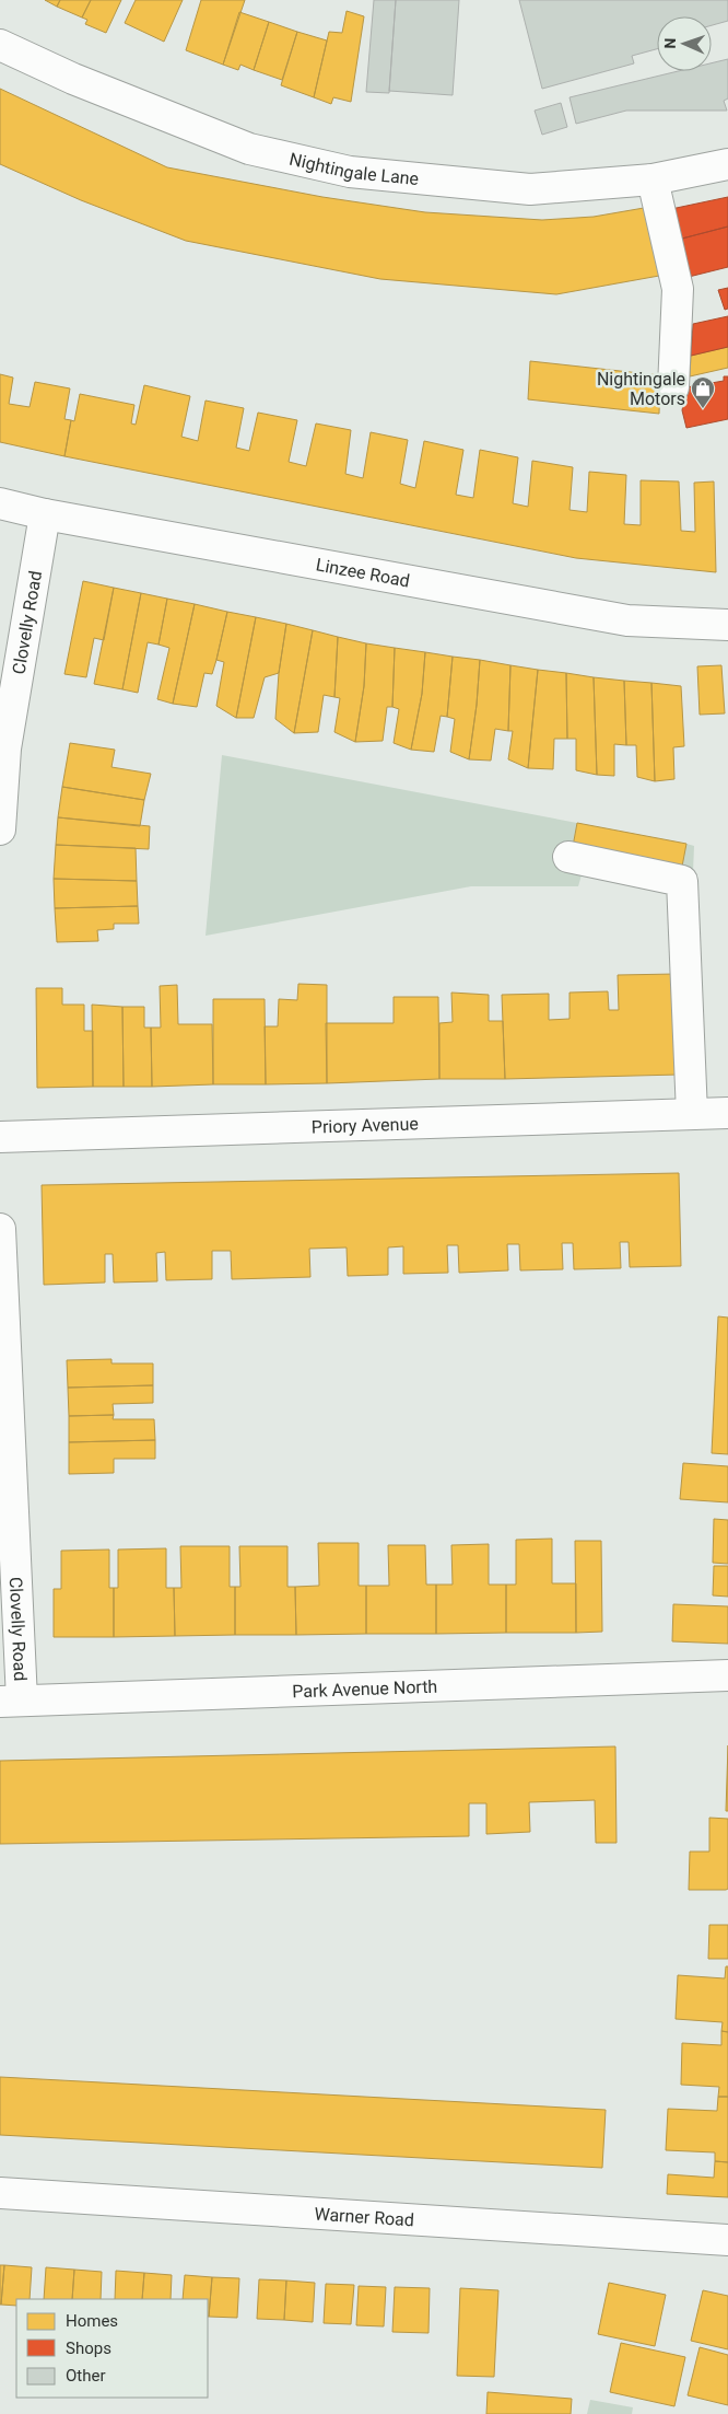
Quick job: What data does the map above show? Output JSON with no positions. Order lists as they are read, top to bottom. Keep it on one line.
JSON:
{"streets":{"street":["Nightingale Lane","Linzee Road","Clovelly Road","Priory Avenue","Park Avenue North","Warner Road"]},"crossings":[["Linzee Road","Clovelly Road"],["Clovelly Road","Park Avenue North"]],"places":{"shop":["Nightingale Motors"]},"legend":["Homes","Shops","Other"],"north":"left"}
